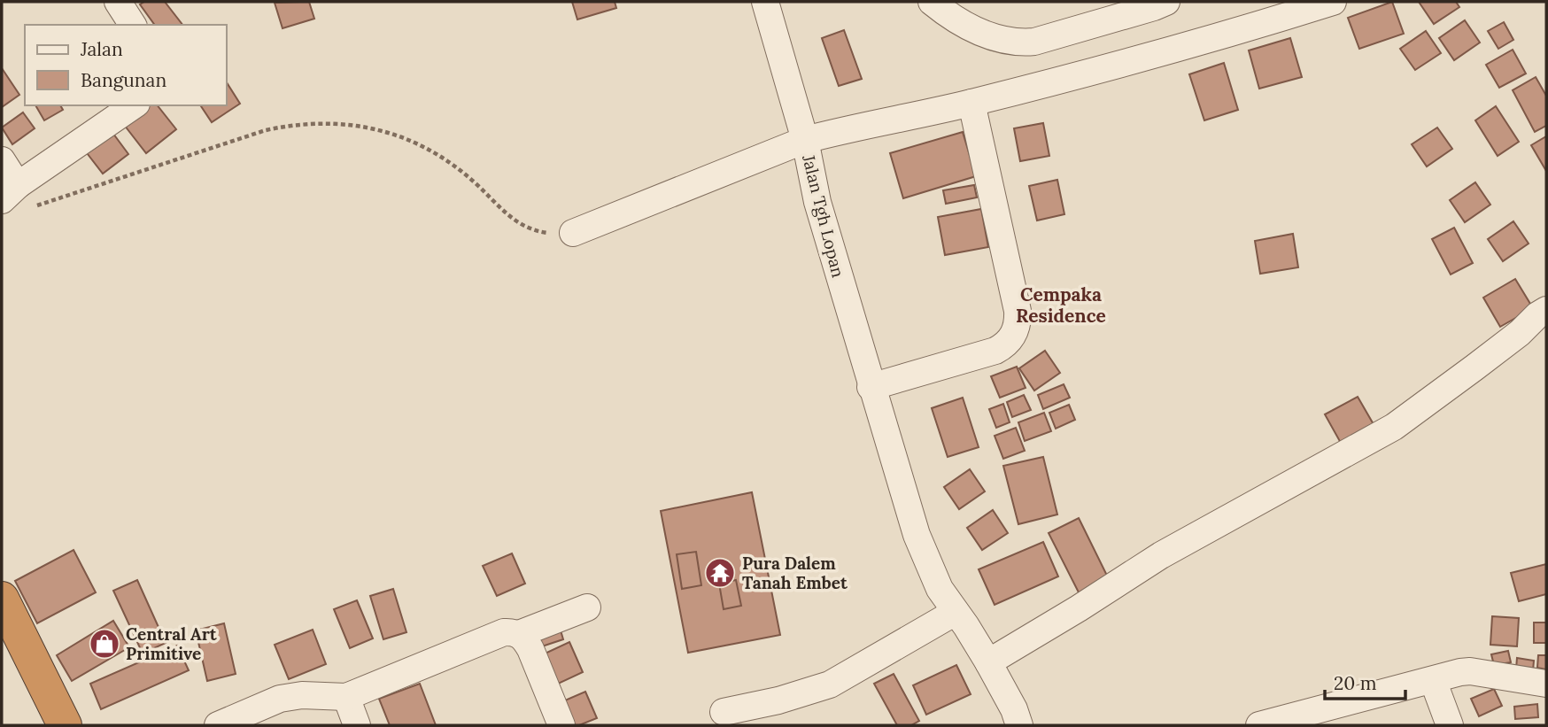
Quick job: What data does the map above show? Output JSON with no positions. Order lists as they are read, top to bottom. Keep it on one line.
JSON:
{"streets":{"street":["Jalan Tgh Lopan"]},"districts":["Cempaka Residence"],"places":{"temple":["Pura Dalem Tanah Embet"],"shop":["Central Art Primitive"]},"legend":["Jalan","Bangunan"],"scale_bar":"20 m"}
